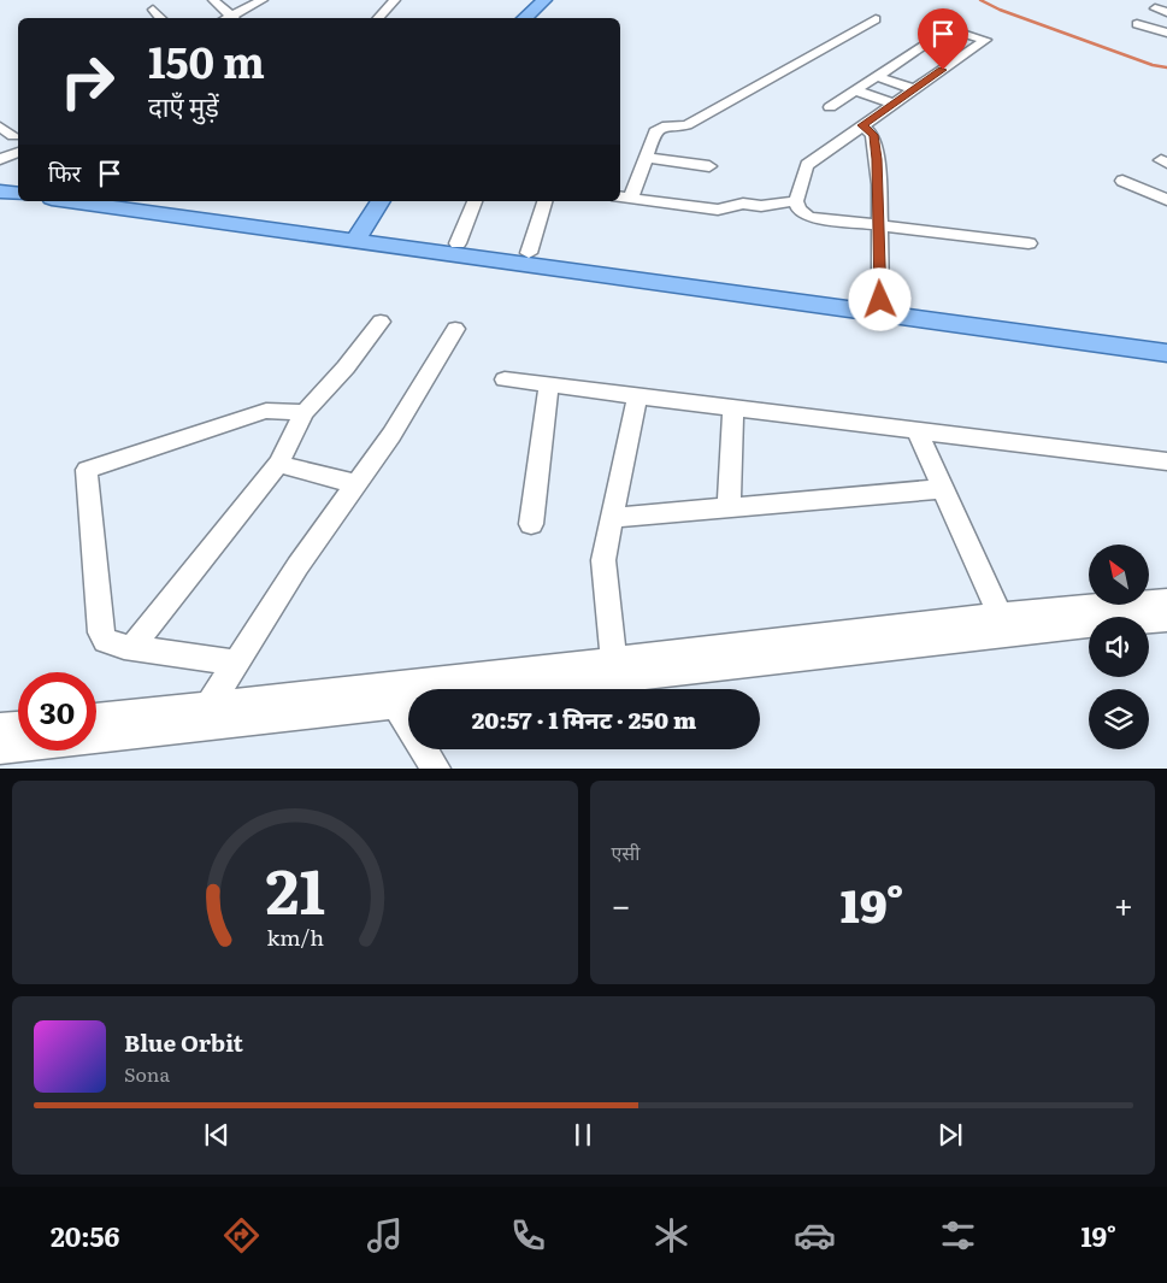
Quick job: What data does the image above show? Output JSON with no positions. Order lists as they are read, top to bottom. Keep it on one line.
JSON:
{"north":"top left","page":{"turn":["150 m","दाएँ मुड़ें"],"then":"फिर","limit":"30","trip":"20:57 · 1 मिनट · 250 m","tile":"एसी","heat":["−","19°","+"],"song":["Blue Orbit","Sona"],"tabs":["20:56","19°"],"gauge":["21","km/h"]}}
